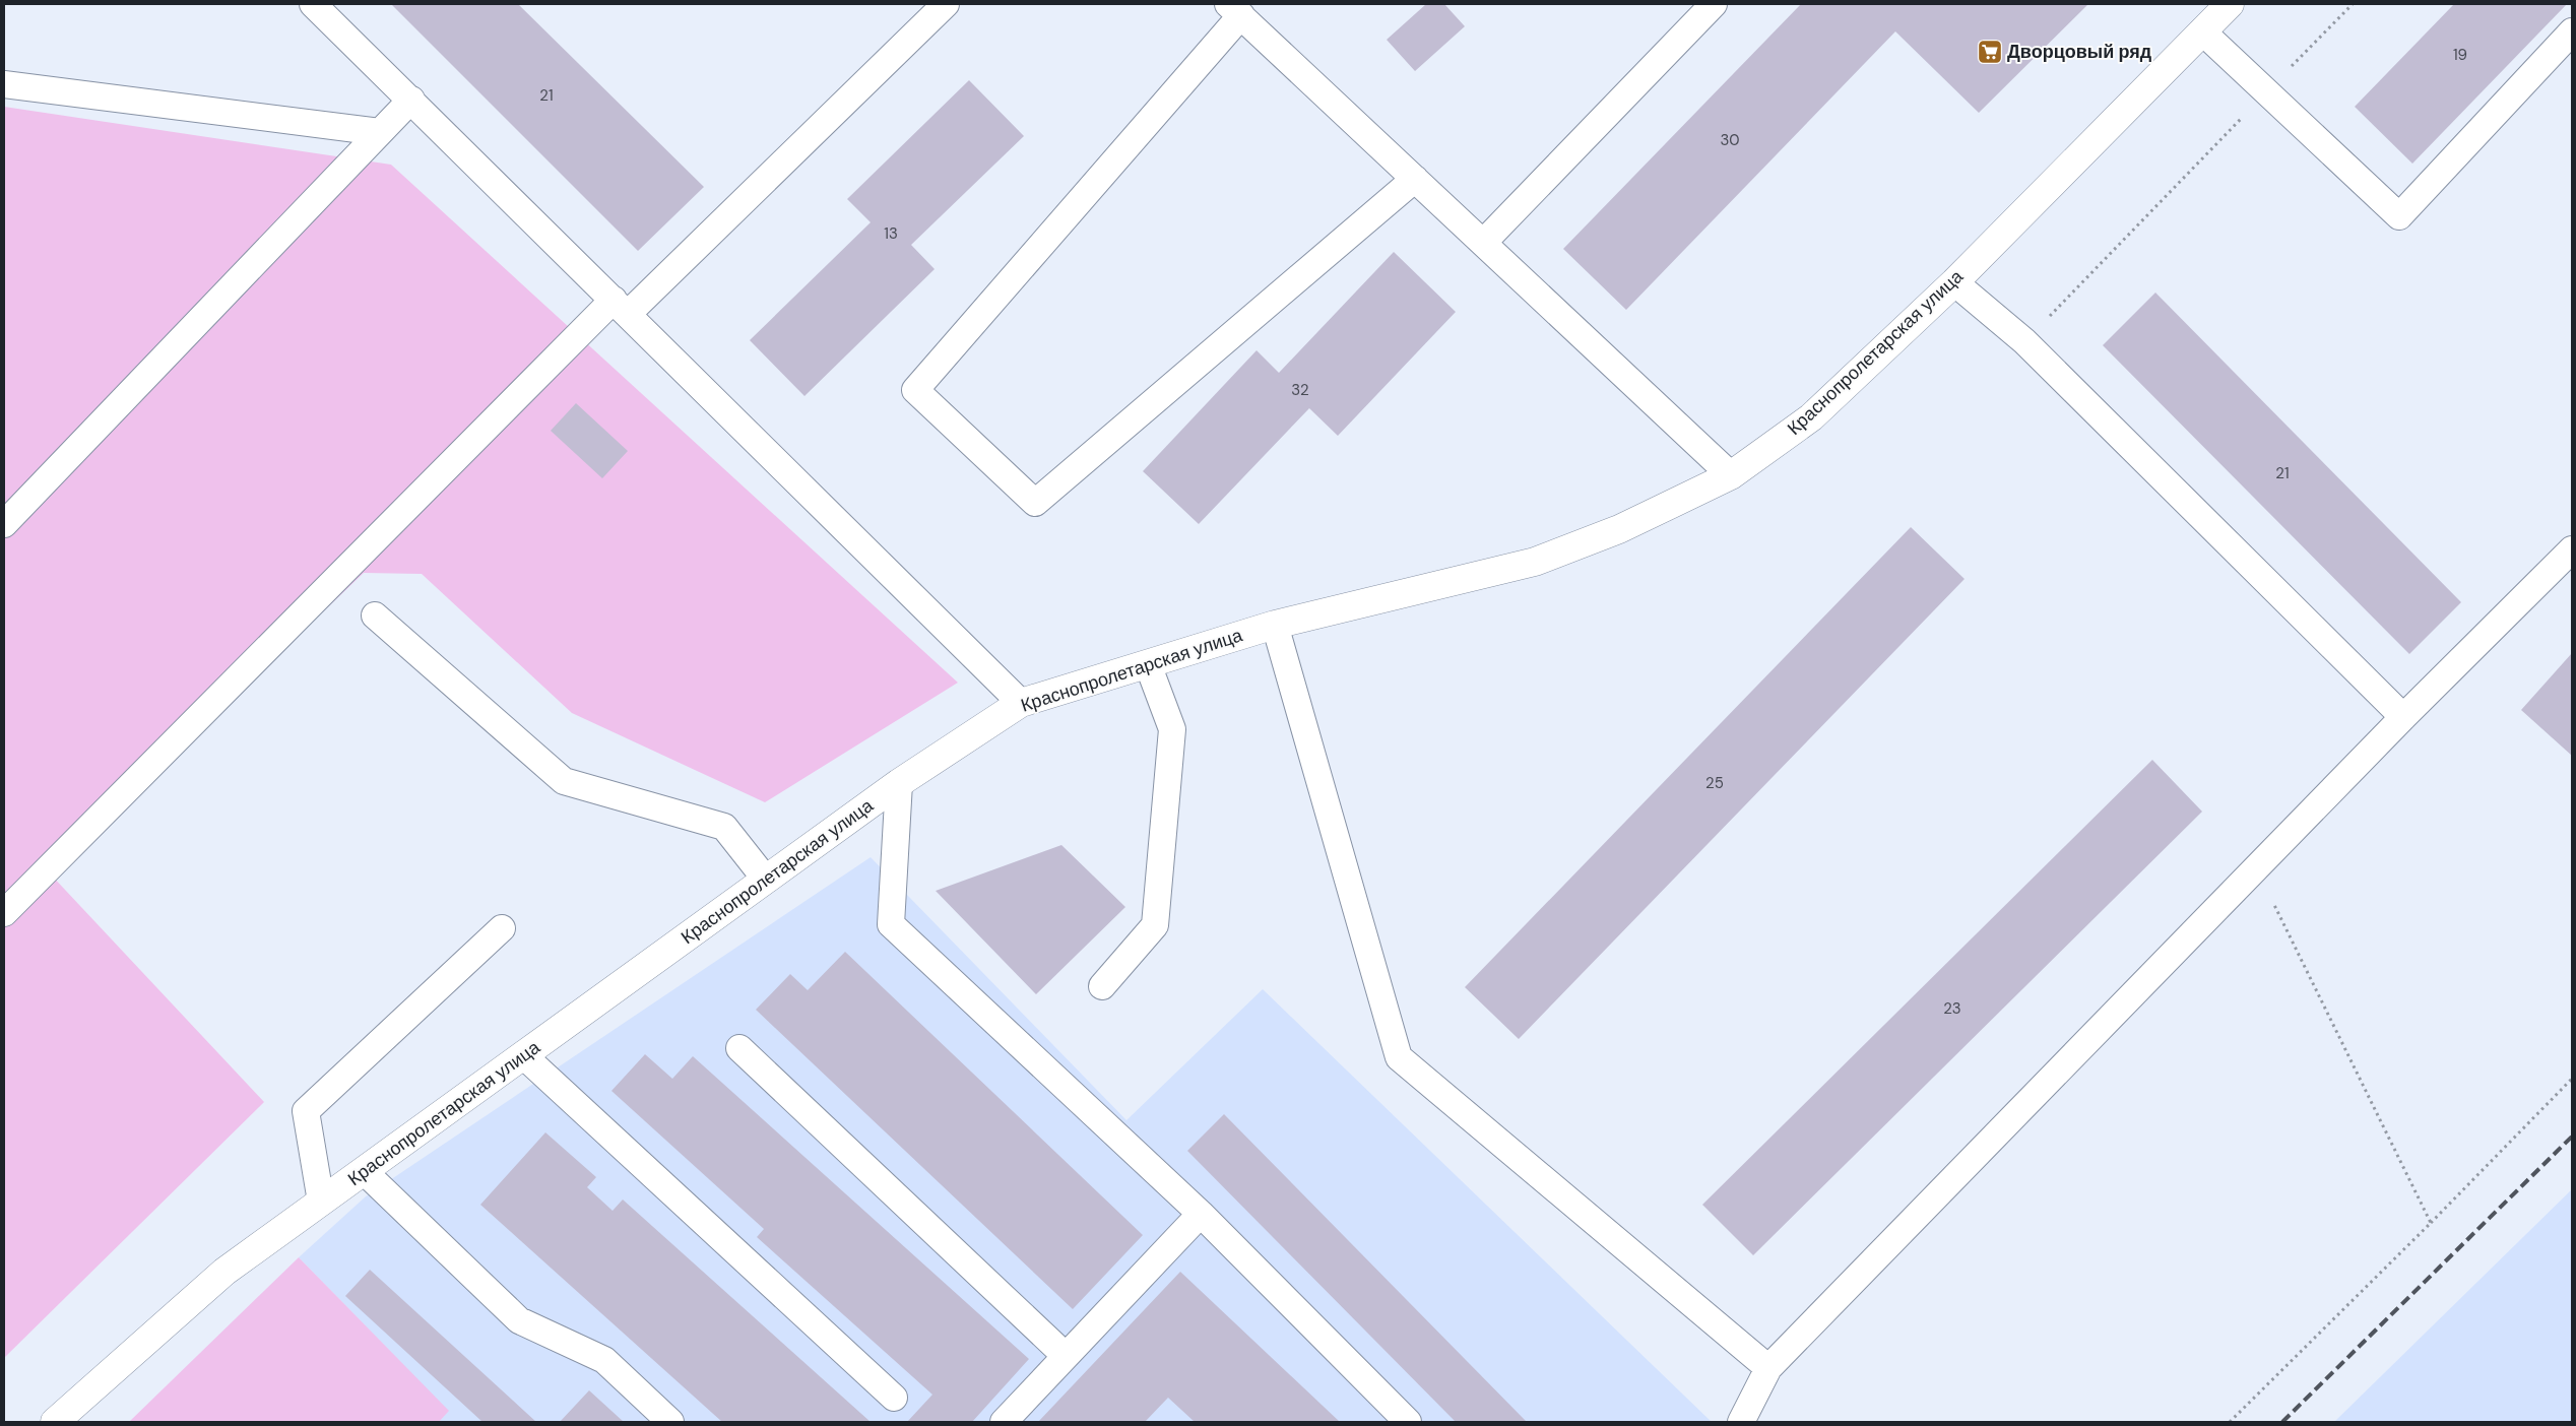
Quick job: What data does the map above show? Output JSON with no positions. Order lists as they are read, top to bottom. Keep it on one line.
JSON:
{"streets":{"street":["Краснопролетарская улица"]},"places":{"supermarket":["Дворцовый ряд"]},"house_numbers":["19","21","30","13","32","21","25","23"]}
